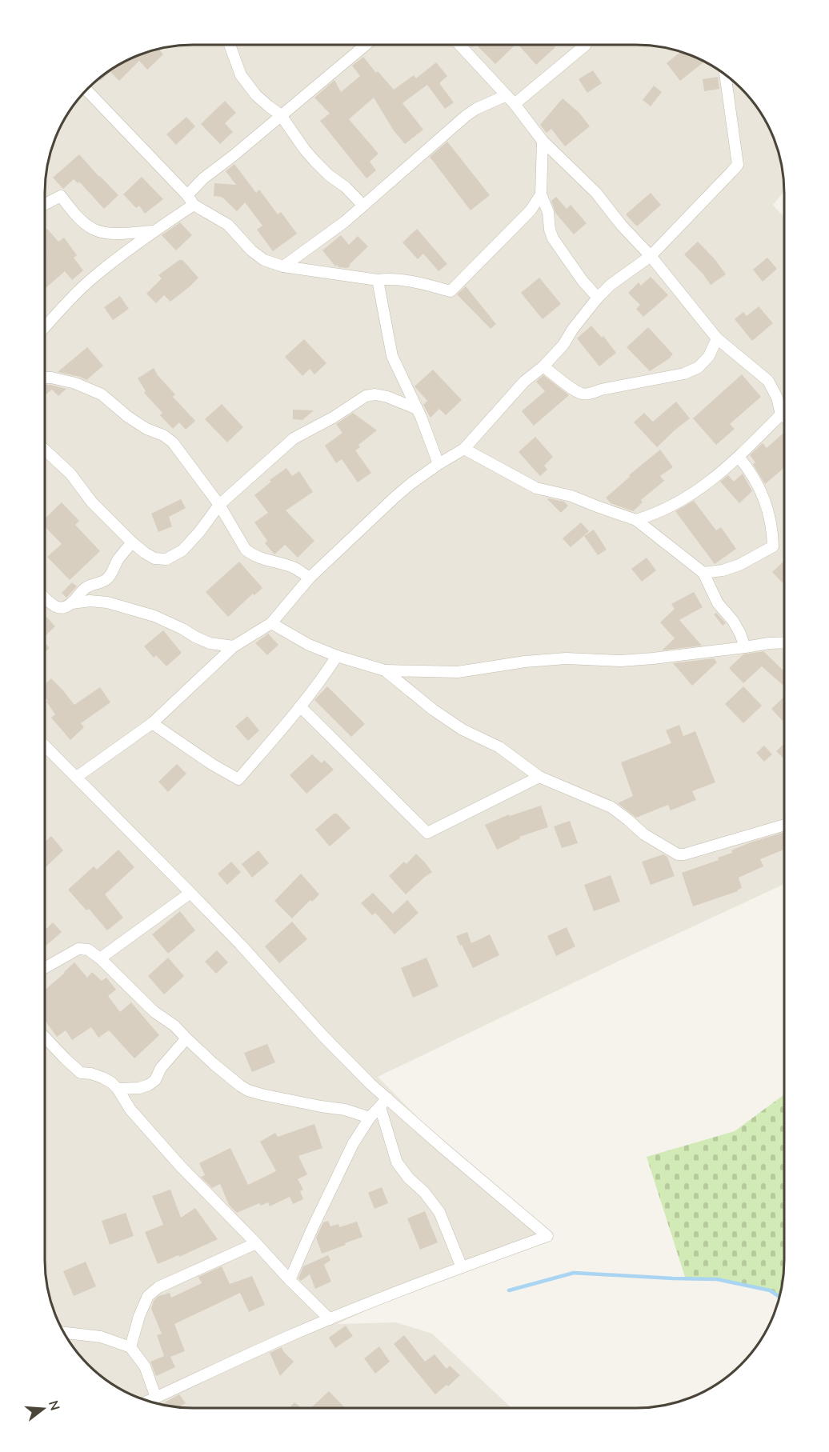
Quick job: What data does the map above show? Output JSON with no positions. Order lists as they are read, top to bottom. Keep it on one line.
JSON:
{"north":"right"}
